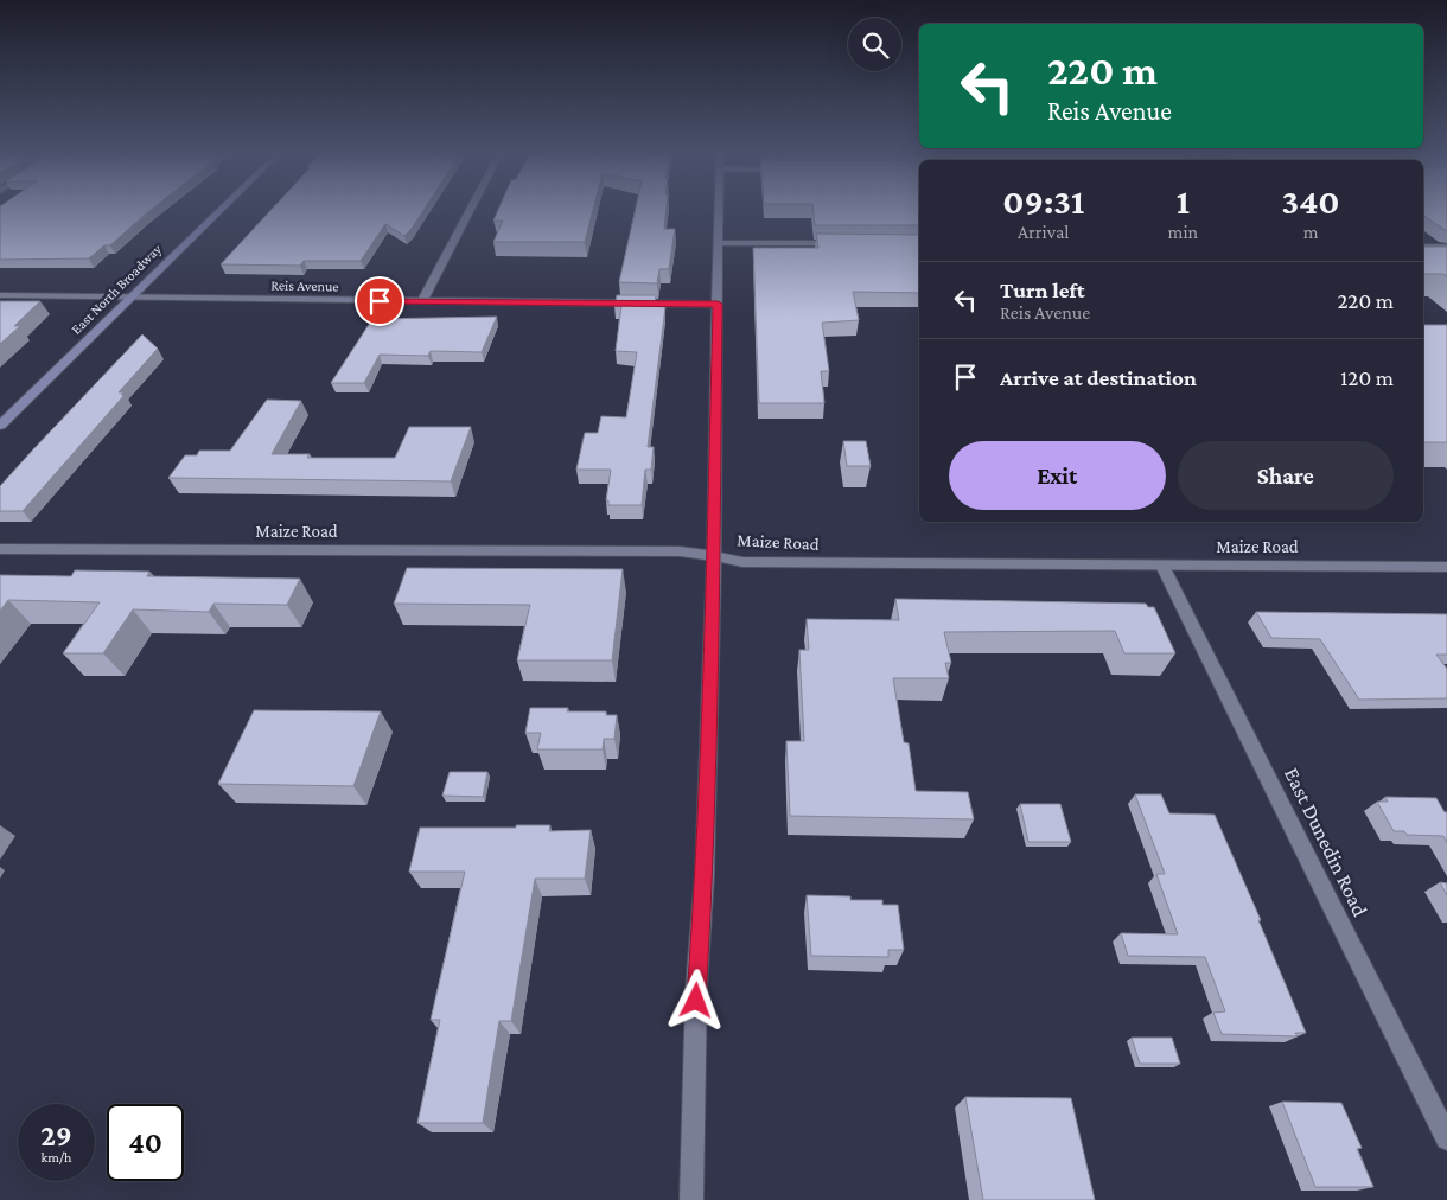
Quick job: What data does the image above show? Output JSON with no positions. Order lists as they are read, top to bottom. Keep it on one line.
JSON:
{"streets":{"main road":["East North Broadway"],"street":["Reis Avenue","Maize Road","East Dunedin Road"]},"crossings":[["Reis Avenue","East North Broadway"],["Maize Road","East Dunedin Road"]],"page":{"turn":["220 m","Reis Avenue"],"eta":["09:31","Arrival","1","min","340","m"],"list":[{"name":"Turn left","note":"Reis Avenue","value":"220 m"},{"name":"Arrive at destination","value":"120 m"}],"buttons":["Exit","Share"],"speed":"29 km/h","limit":"40"}}
